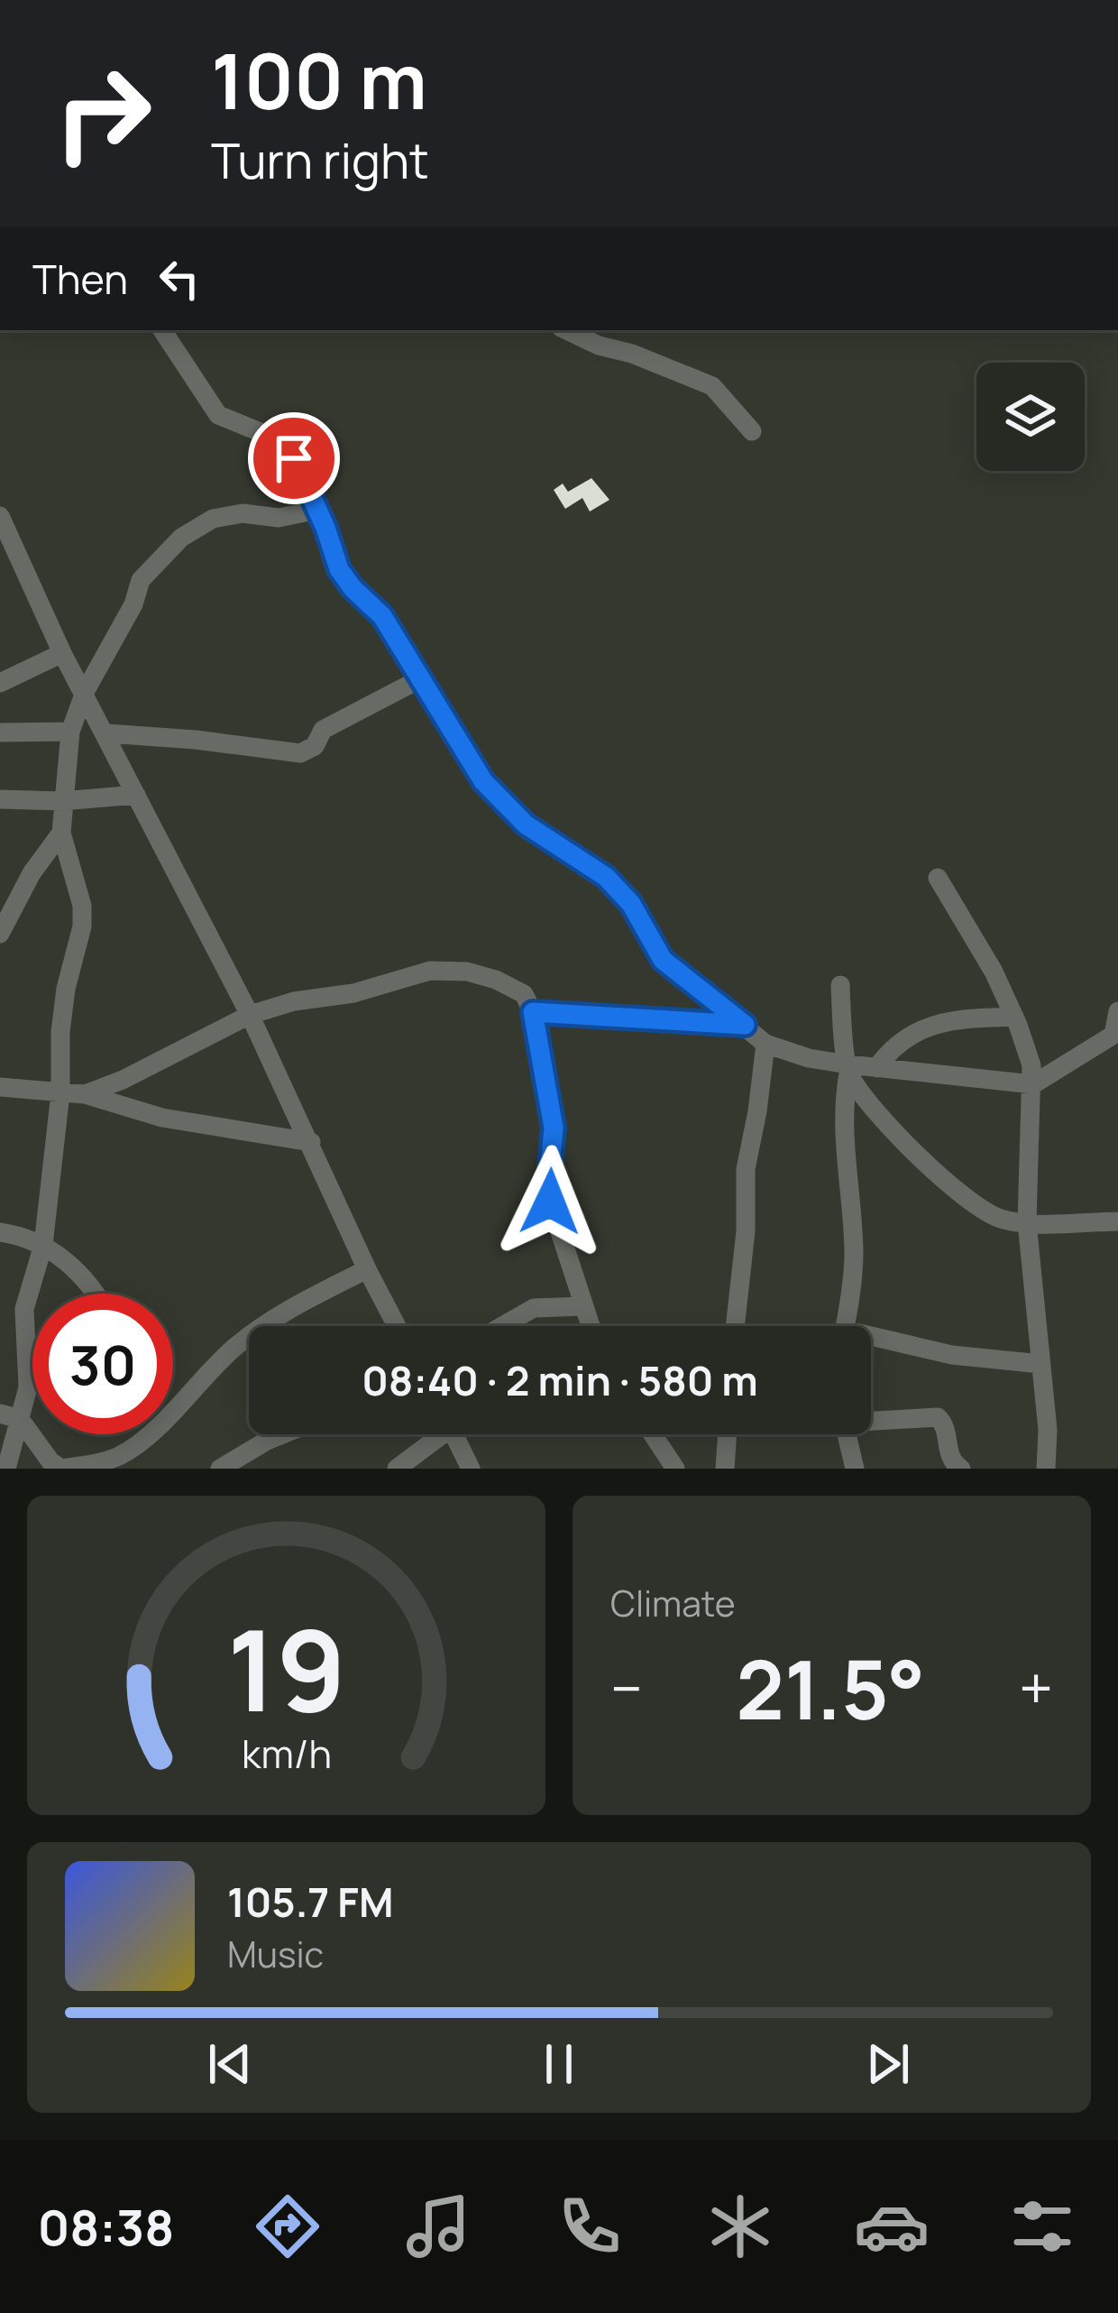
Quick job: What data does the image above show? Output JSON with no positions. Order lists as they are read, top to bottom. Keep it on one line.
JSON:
{"page":{"turn":["100 m","Turn right"],"then":"Then","limit":"30","trip":"08:40 · 2 min · 580 m","tile":"Climate","heat":["−","21.5°","+"],"song":["105.7 FM","Music"],"tabs":"08:38","gauge":["19","km/h"]}}
